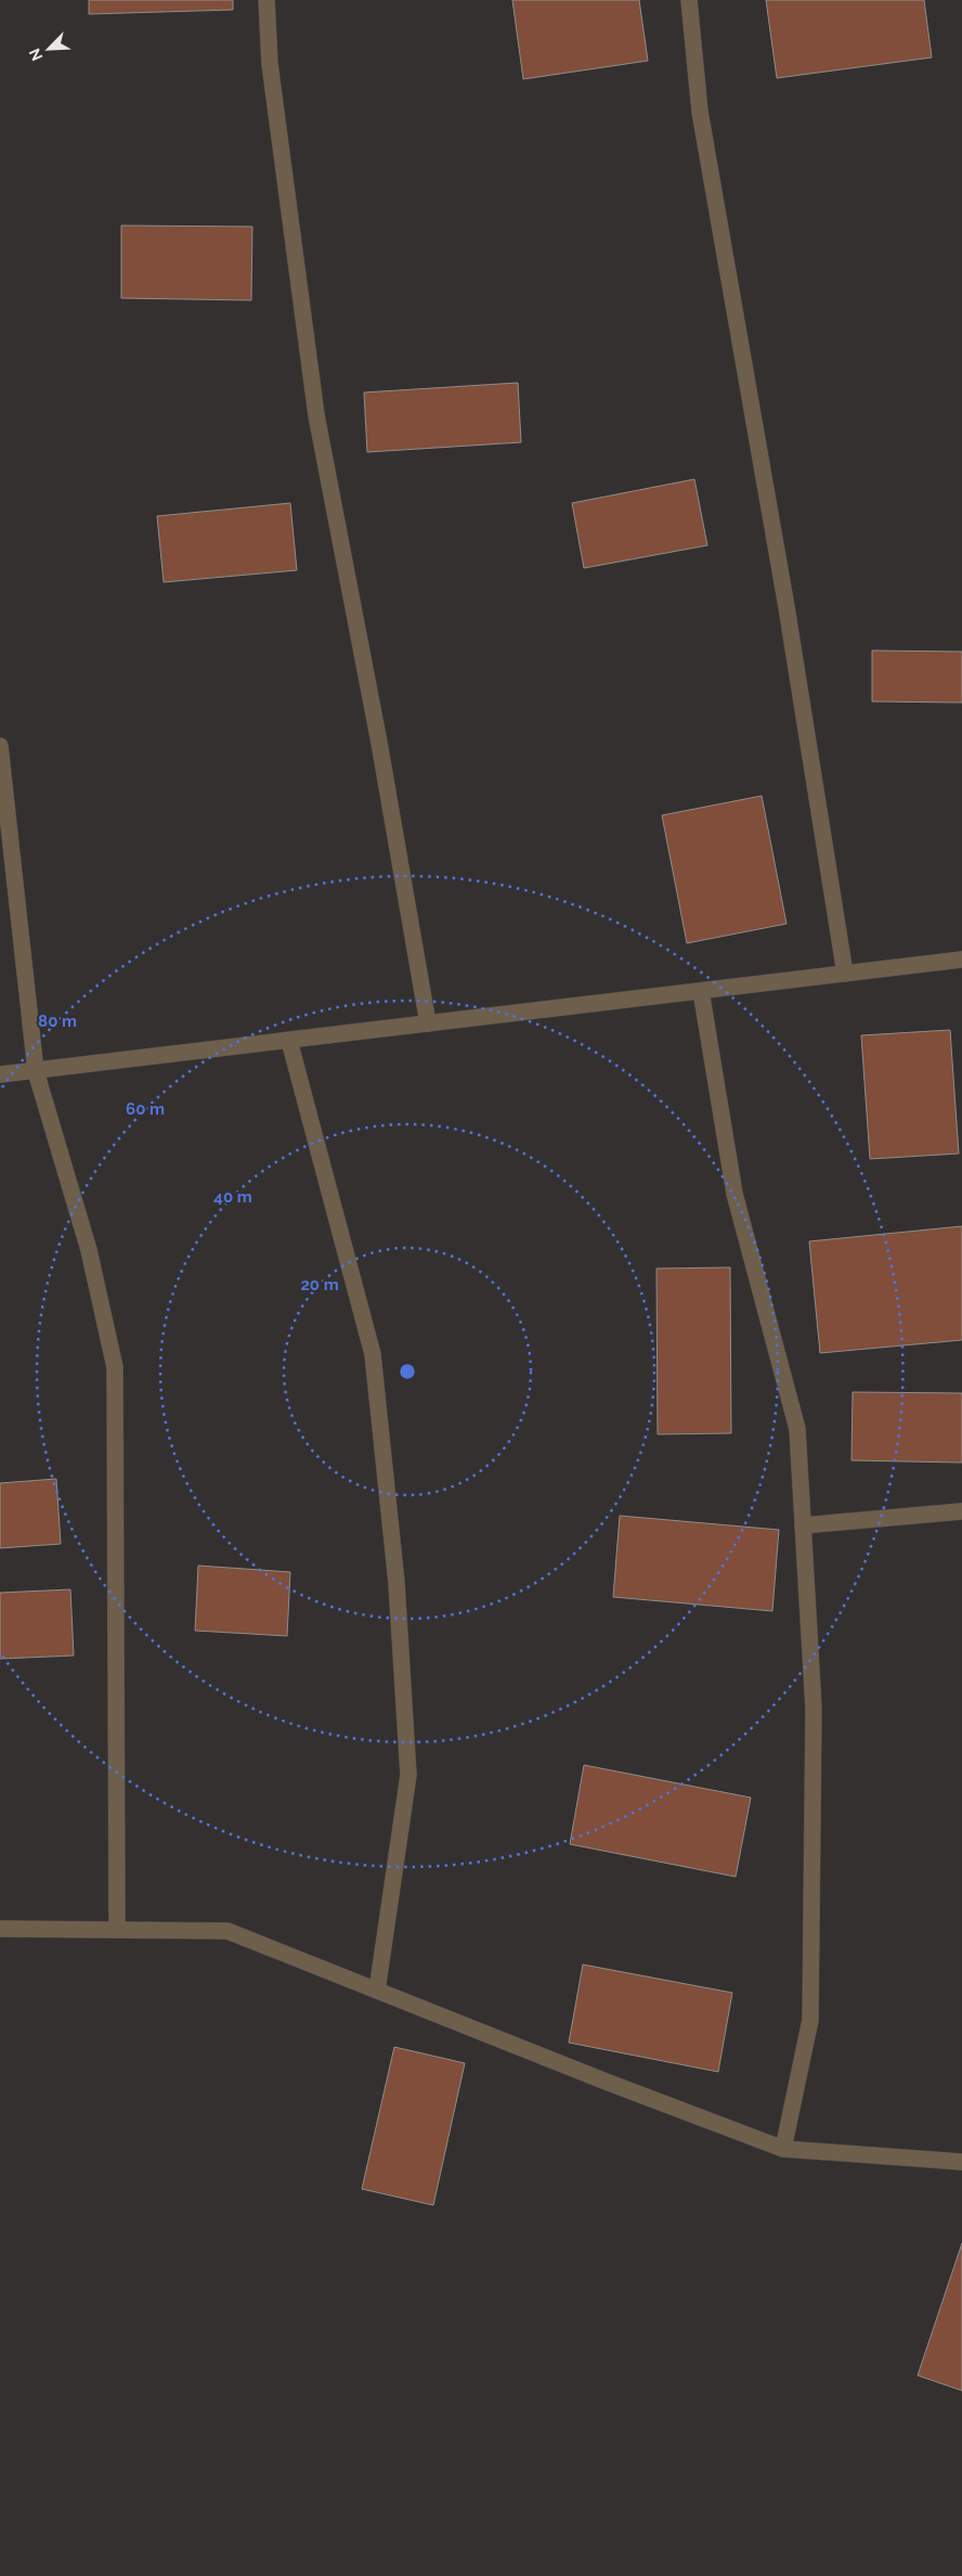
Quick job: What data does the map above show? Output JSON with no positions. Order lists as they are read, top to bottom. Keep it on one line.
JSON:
{"north":"bottom left","rings":["80 m","60 m","40 m","20 m"]}
